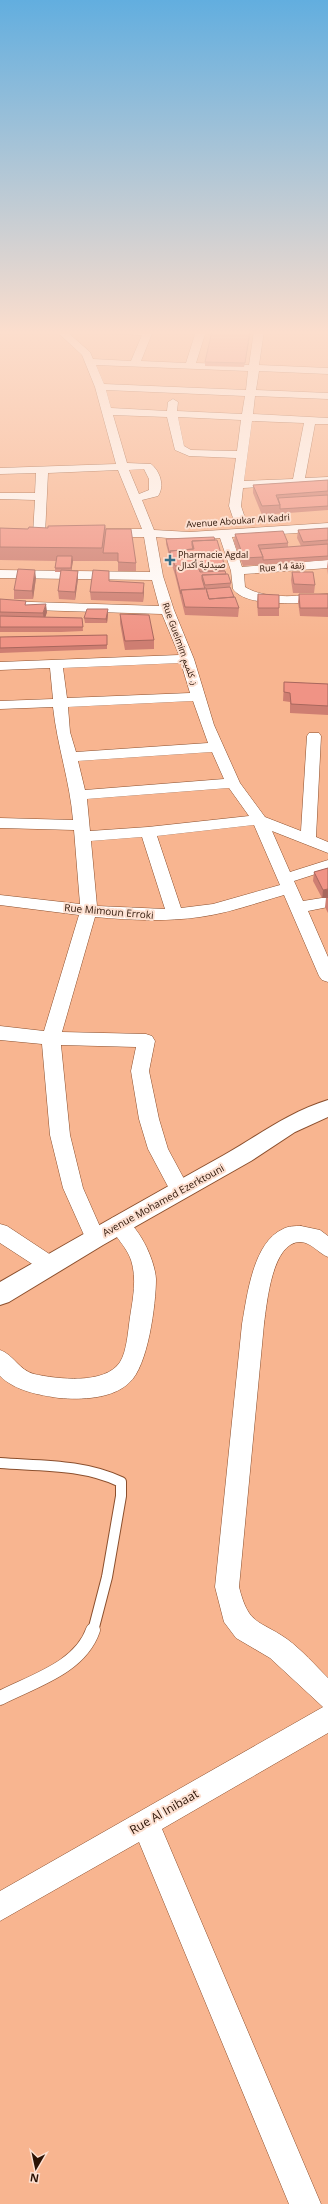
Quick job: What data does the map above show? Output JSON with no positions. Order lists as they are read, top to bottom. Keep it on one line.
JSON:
{"streets":{"street":["Avenue Aboukar Al Kadri","Rue 14 زنقة","Rue Guelmim ز. كلميم","Rue Mimoun Erroki","Avenue Mohamed Ezerktouni","Rue Al Inibaat"]},"crossings":[["Avenue Aboukar Al Kadri","Rue Guelmim ز. كلميم"],["Rue Guelmim ز. كلميم","Rue Mimoun Erroki"]],"places":{"health":["Pharmacie Agdal صيدلية أكدال"]},"north":"bottom"}
